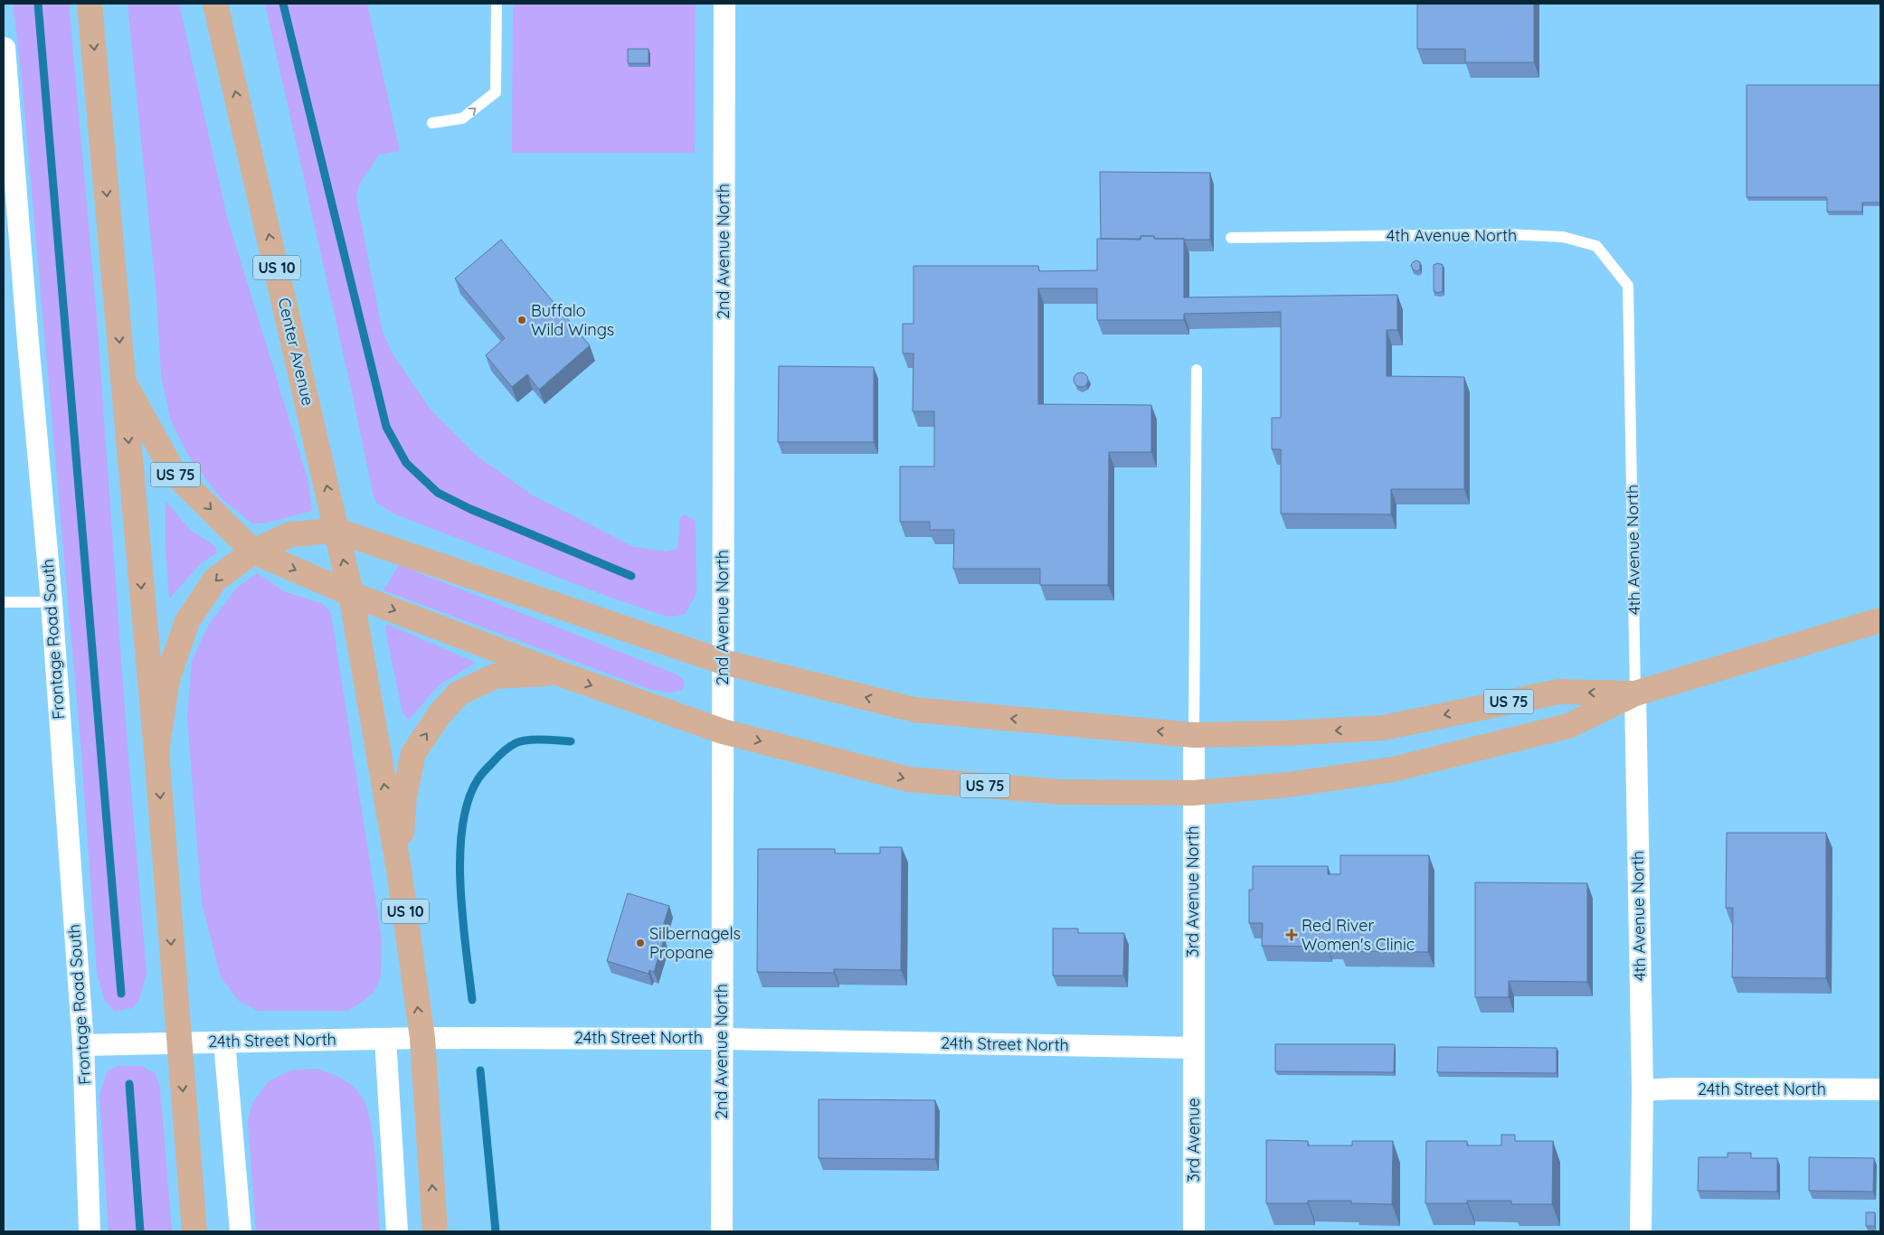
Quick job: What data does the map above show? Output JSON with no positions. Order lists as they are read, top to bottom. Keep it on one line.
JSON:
{"streets":{"main road":["US 10","Center Avenue","US 75"],"street":["4th Avenue North","2nd Avenue North","Frontage Road South","3rd Avenue North","24th Street North","3rd Avenue"]},"crossings":[["4th Avenue North","US 75"],["4th Avenue North","24th Street North"],["2nd Avenue North","US 75"],["2nd Avenue North","24th Street North"],["US 10","Center Avenue"],["US 10","US 75"],["US 10","24th Street North"],["Center Avenue","US 75"],["US 75","3rd Avenue North"],["Frontage Road South","24th Street North"],["3rd Avenue North","24th Street North"],["3rd Avenue North","3rd Avenue"],["24th Street North","3rd Avenue"]],"places":{"other":["Buffalo Wild Wings","Silbernagels Propane"],"health":["Red River Women's Clinic"]}}
